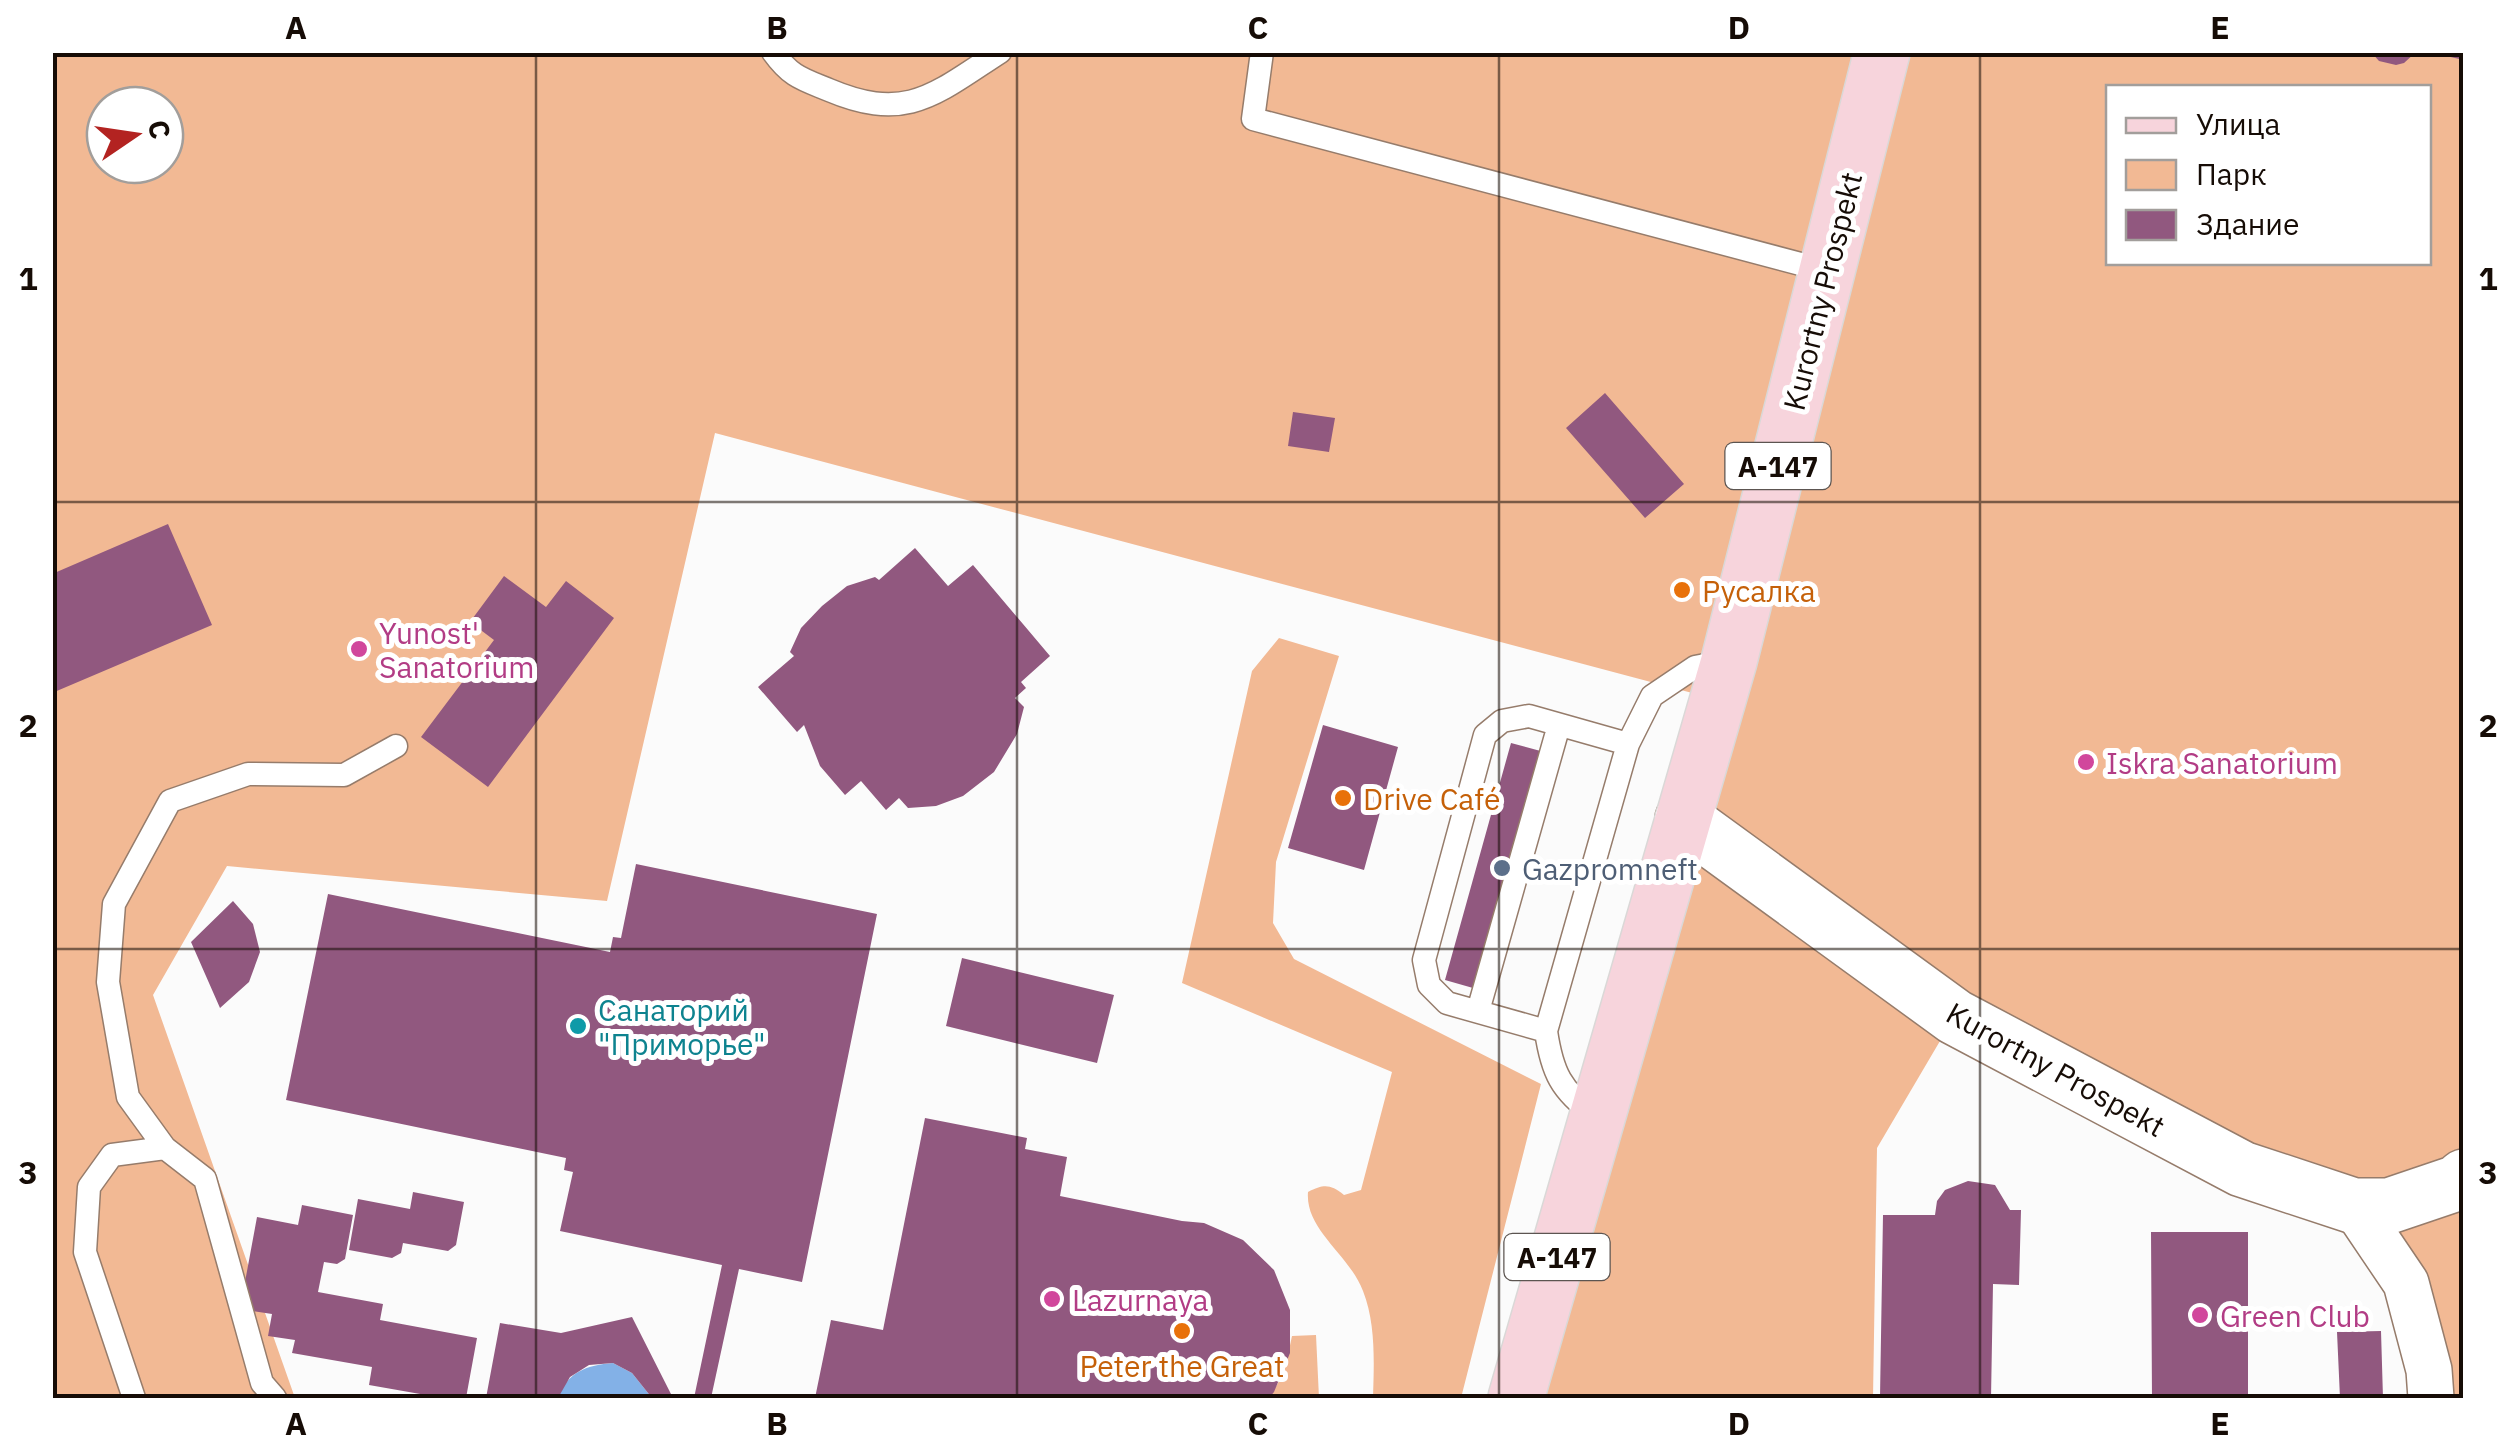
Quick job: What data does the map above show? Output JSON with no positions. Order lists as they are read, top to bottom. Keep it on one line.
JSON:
{"streets":{"main road":["Kurortny Prospekt","А-147"]},"places":["Русалка","Yunost' Sanatorium","Iskra Sanatorium","Drive Café","Gazpromneft","Санаторий \"Приморье\"","Lazurnaya","Green Club","Peter the Great"],"legend":["Улица","Парк","Здание"],"north":"right","grid":{"columns":["A","B","C","D","E"],"rows":["1","2","3"]}}
